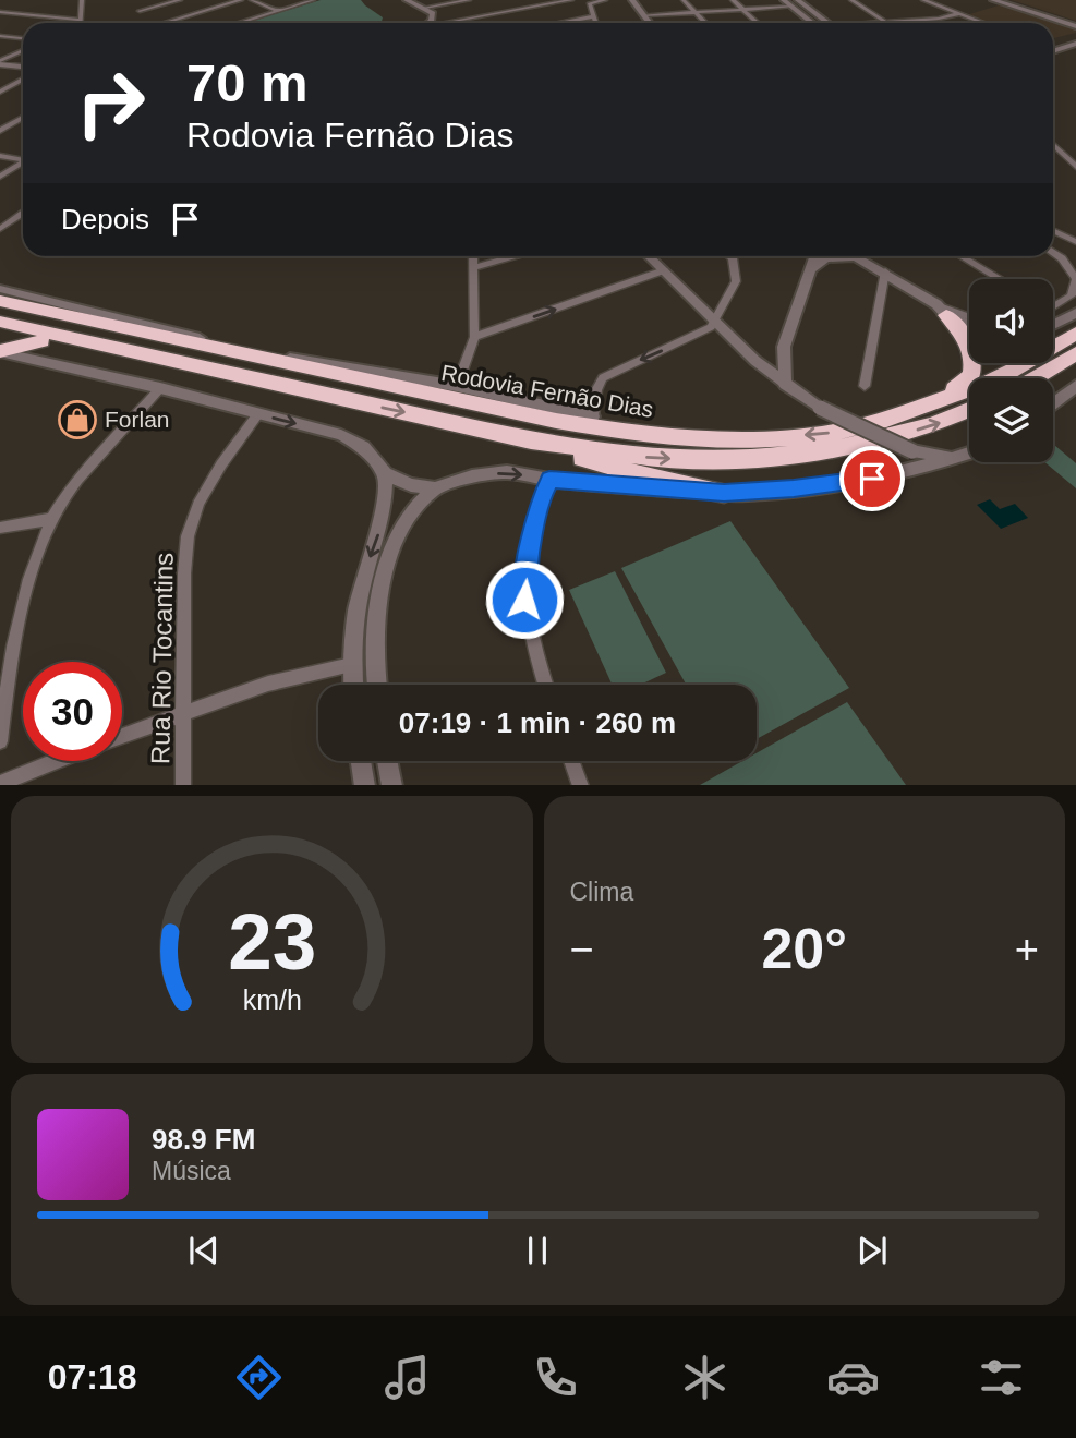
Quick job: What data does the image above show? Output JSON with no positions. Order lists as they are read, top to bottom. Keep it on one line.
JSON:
{"streets":{"highway":["Rodovia Fernão Dias"],"street":["Rua Rio Tocantins"]},"places":{"shop":["Forlan"]},"page":{"turn":["70 m","Rodovia Fernão Dias"],"then":"Depois","limit":"30","trip":"07:19 · 1 min · 260 m","tile":"Clima","heat":["−","20°","+"],"song":["98.9 FM","Música"],"tabs":"07:18","gauge":["23","km/h"]}}
